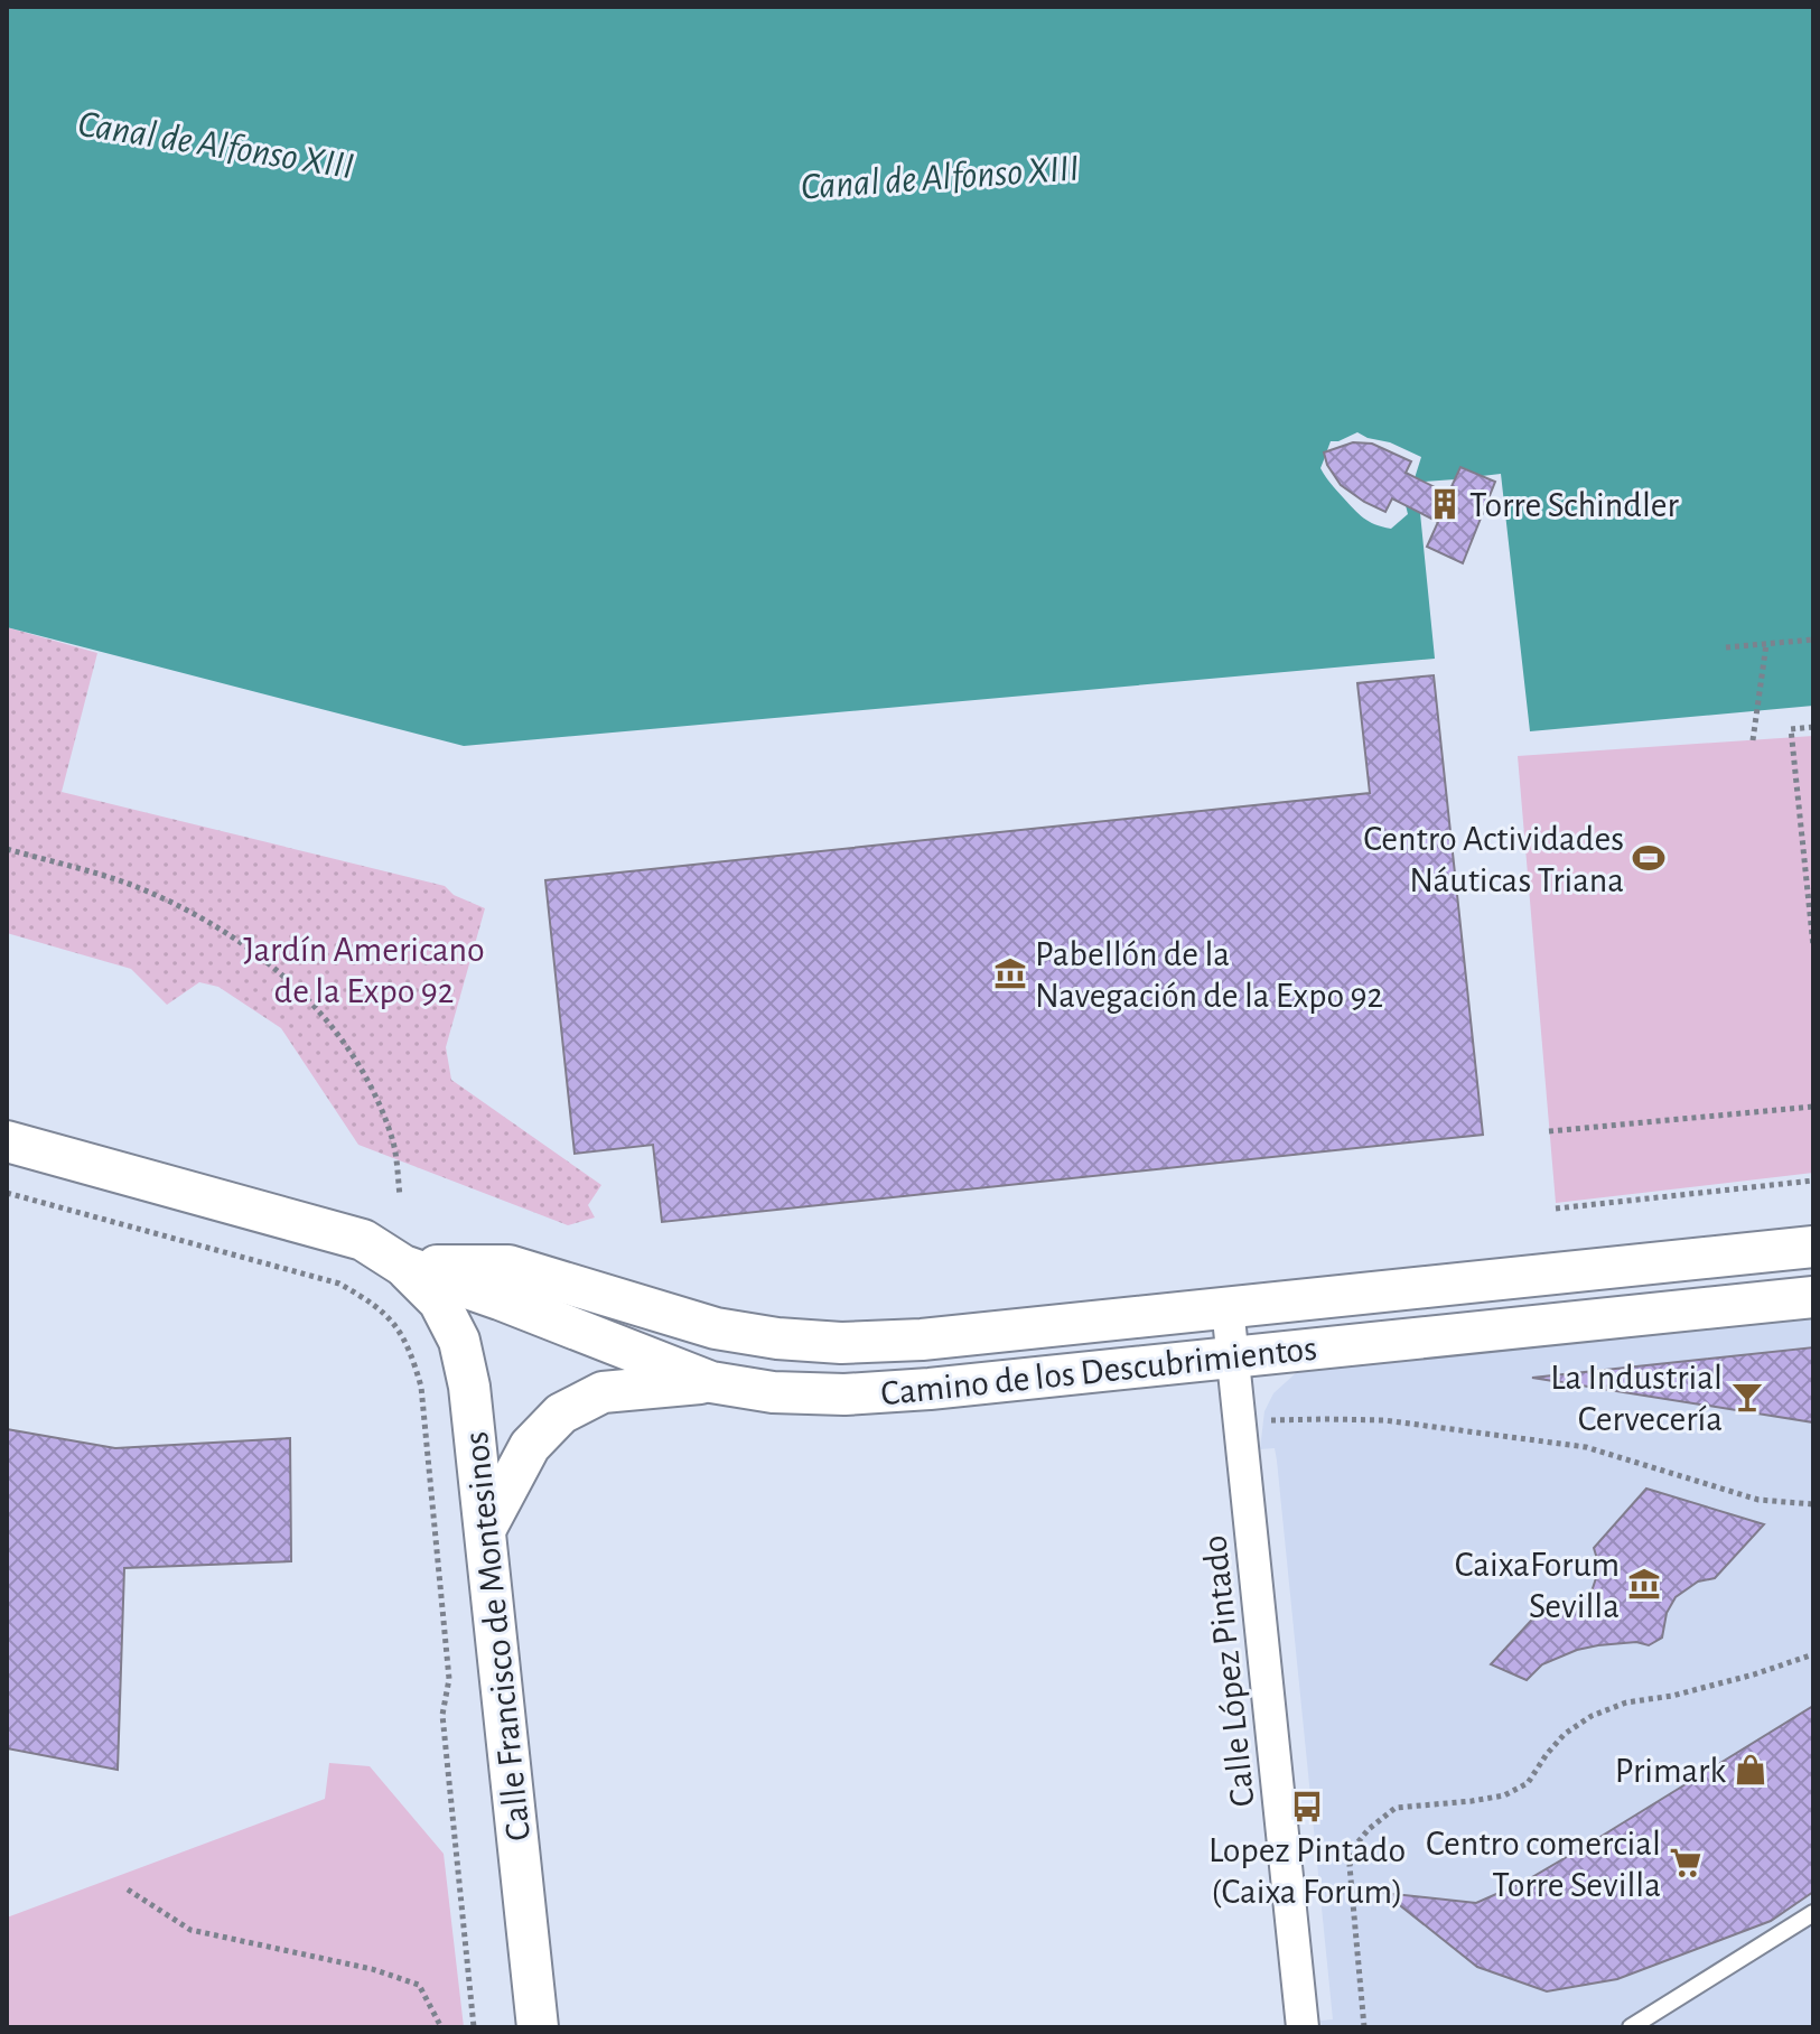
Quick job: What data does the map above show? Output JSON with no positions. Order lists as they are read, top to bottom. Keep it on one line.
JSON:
{"streets":{"street":["Camino de los Descubrimientos","Calle Francisco de Montesinos","Calle López Pintado"]},"crossings":[["Camino de los Descubrimientos","Calle Francisco de Montesinos"],["Camino de los Descubrimientos","Calle López Pintado"]],"water":["Canal de Alfonso XIII"],"parks":["Jardín Americano de la Expo 92"],"places":{"building":["Torre Schindler"],"sports":["Centro Actividades Náuticas Triana"],"museum":["Pabellón de la Navegación de la Expo 92","CaixaForum Sevilla"],"bar":["La Industrial Cervecería"],"shop":["Primark"],"bus stop":["Lopez Pintado (Caixa Forum)"],"supermarket":["Centro comercial Torre Sevilla"]}}
